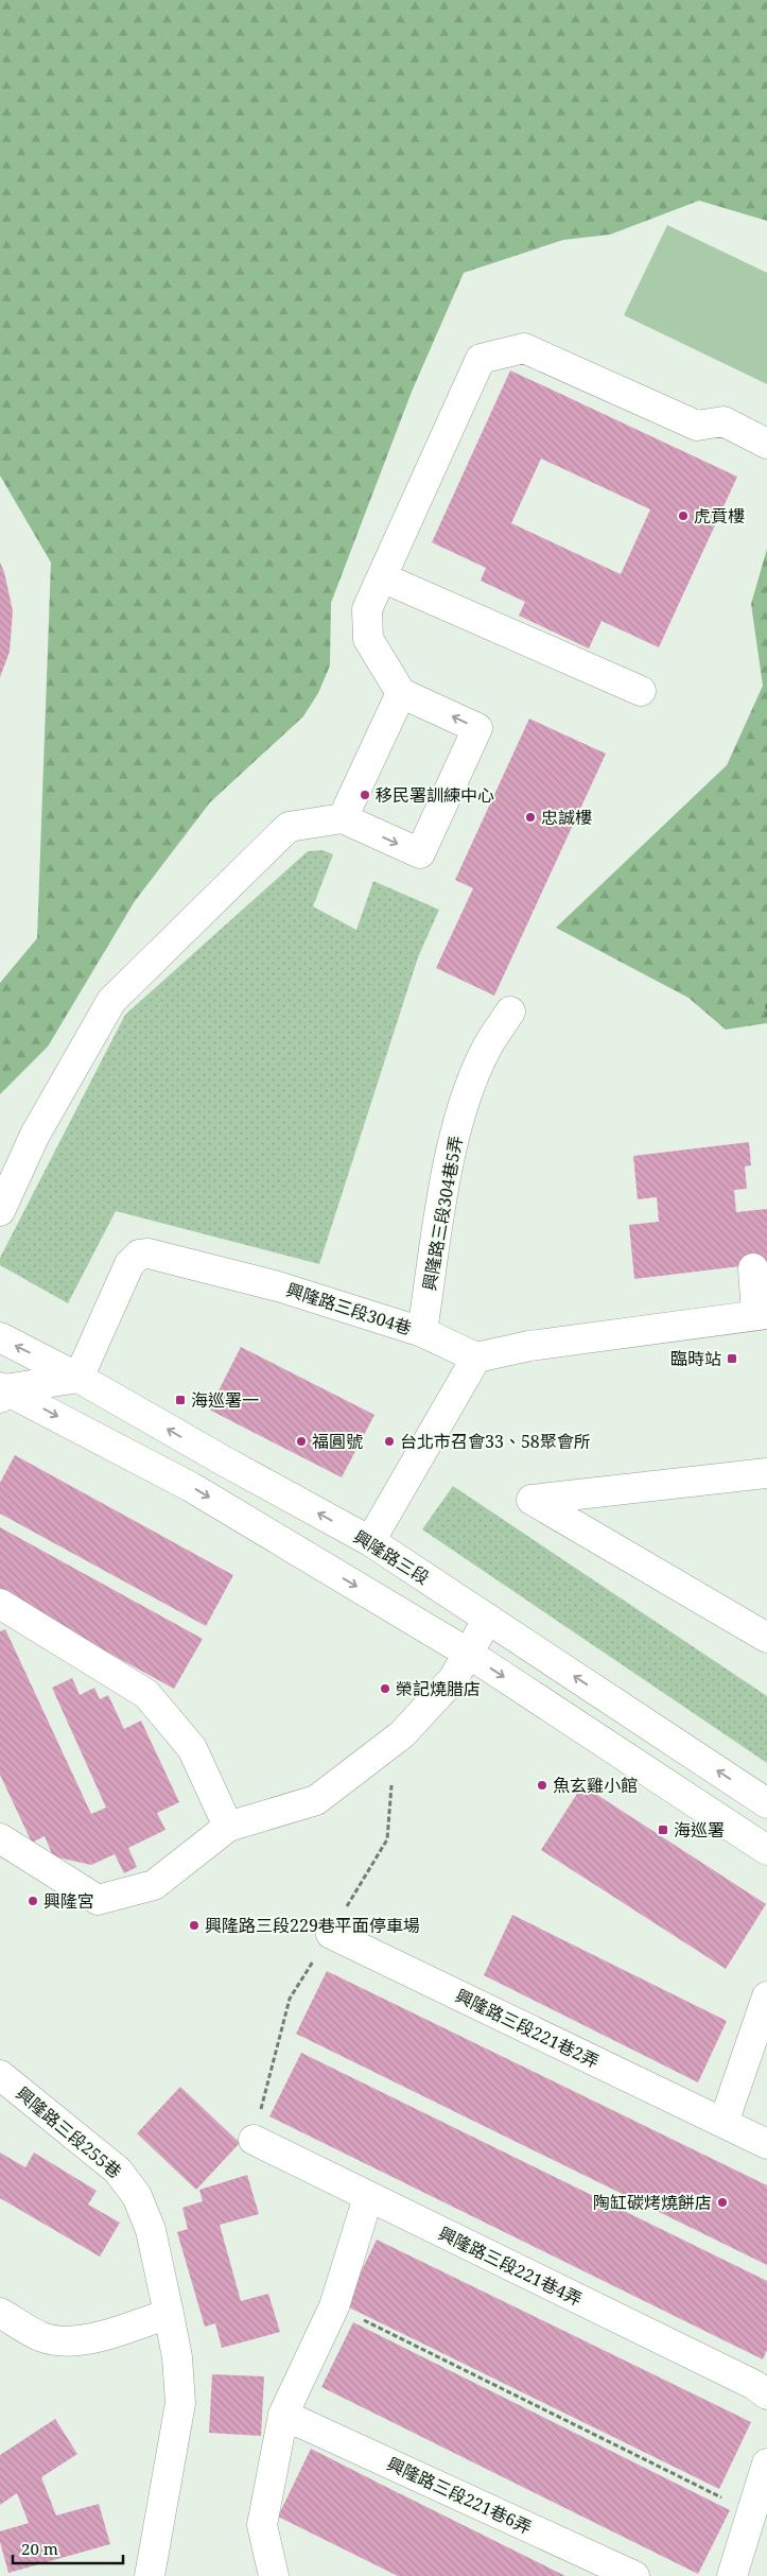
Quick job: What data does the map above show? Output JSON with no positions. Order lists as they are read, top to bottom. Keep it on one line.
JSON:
{"streets":{"main road":["興隆路三段304巷5弄","興隆路三段304巷","興隆路三段","興隆路三段221巷2弄","興隆路三段255巷","興隆路三段221巷4弄","興隆路三段221巷6弄"]},"crossings":[["興隆路三段304巷5弄","興隆路三段304巷"],["興隆路三段304巷","興隆路三段"]],"places":{"other":["虎賁樓","移民署訓練中心","忠誠樓","福圓號","台北市召會33、58聚會所","榮記燒腊店","魚玄雞小館","興隆宮","興隆路三段229巷平面停車場","陶缸碳烤燒餅店"],"transit":["臨時站","海巡署一","海巡署"]},"scale_bar":"20 m"}
